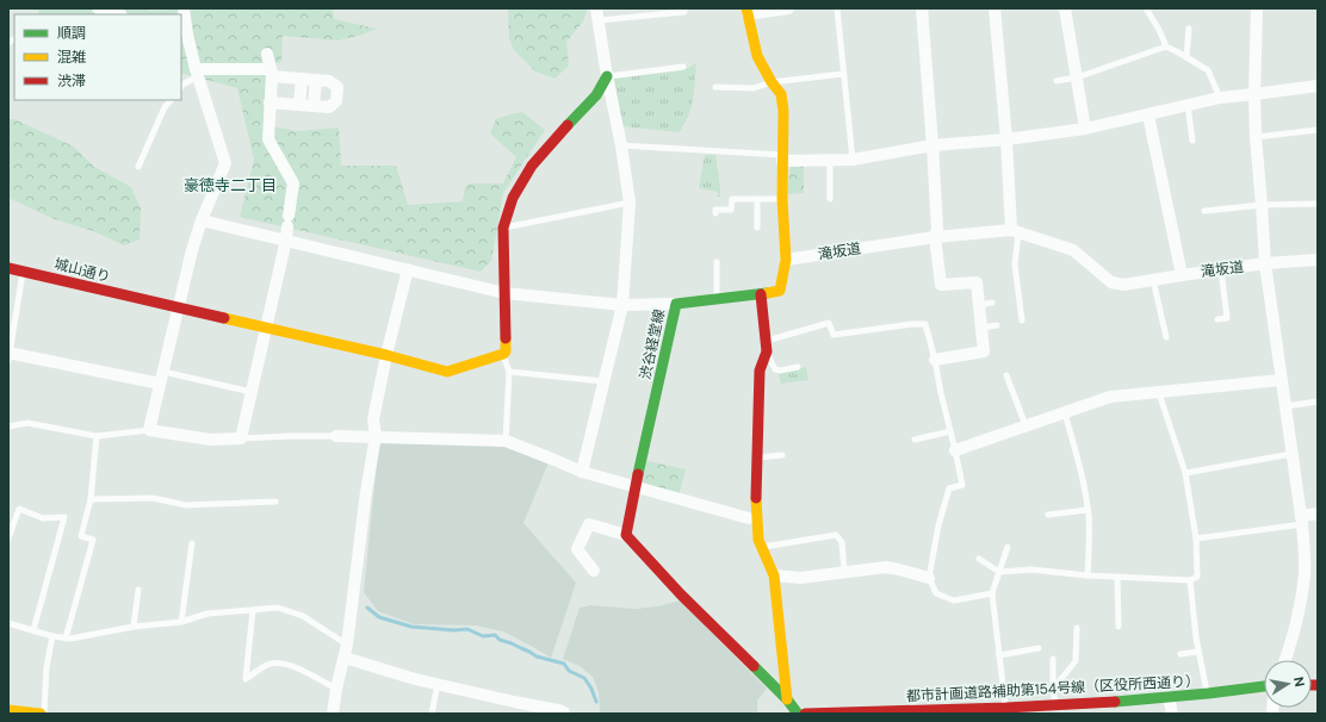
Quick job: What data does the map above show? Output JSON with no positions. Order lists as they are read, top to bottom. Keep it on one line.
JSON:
{"streets":{"street":["滝坂道","城山通り","渋谷経堂線","都市計画道路補助第154号線（区役所西通り）"]},"crossings":[["滝坂道","渋谷経堂線"]],"districts":["豪徳寺二丁目"],"legend":["順調","混雑","渋滞"],"north":"right"}
